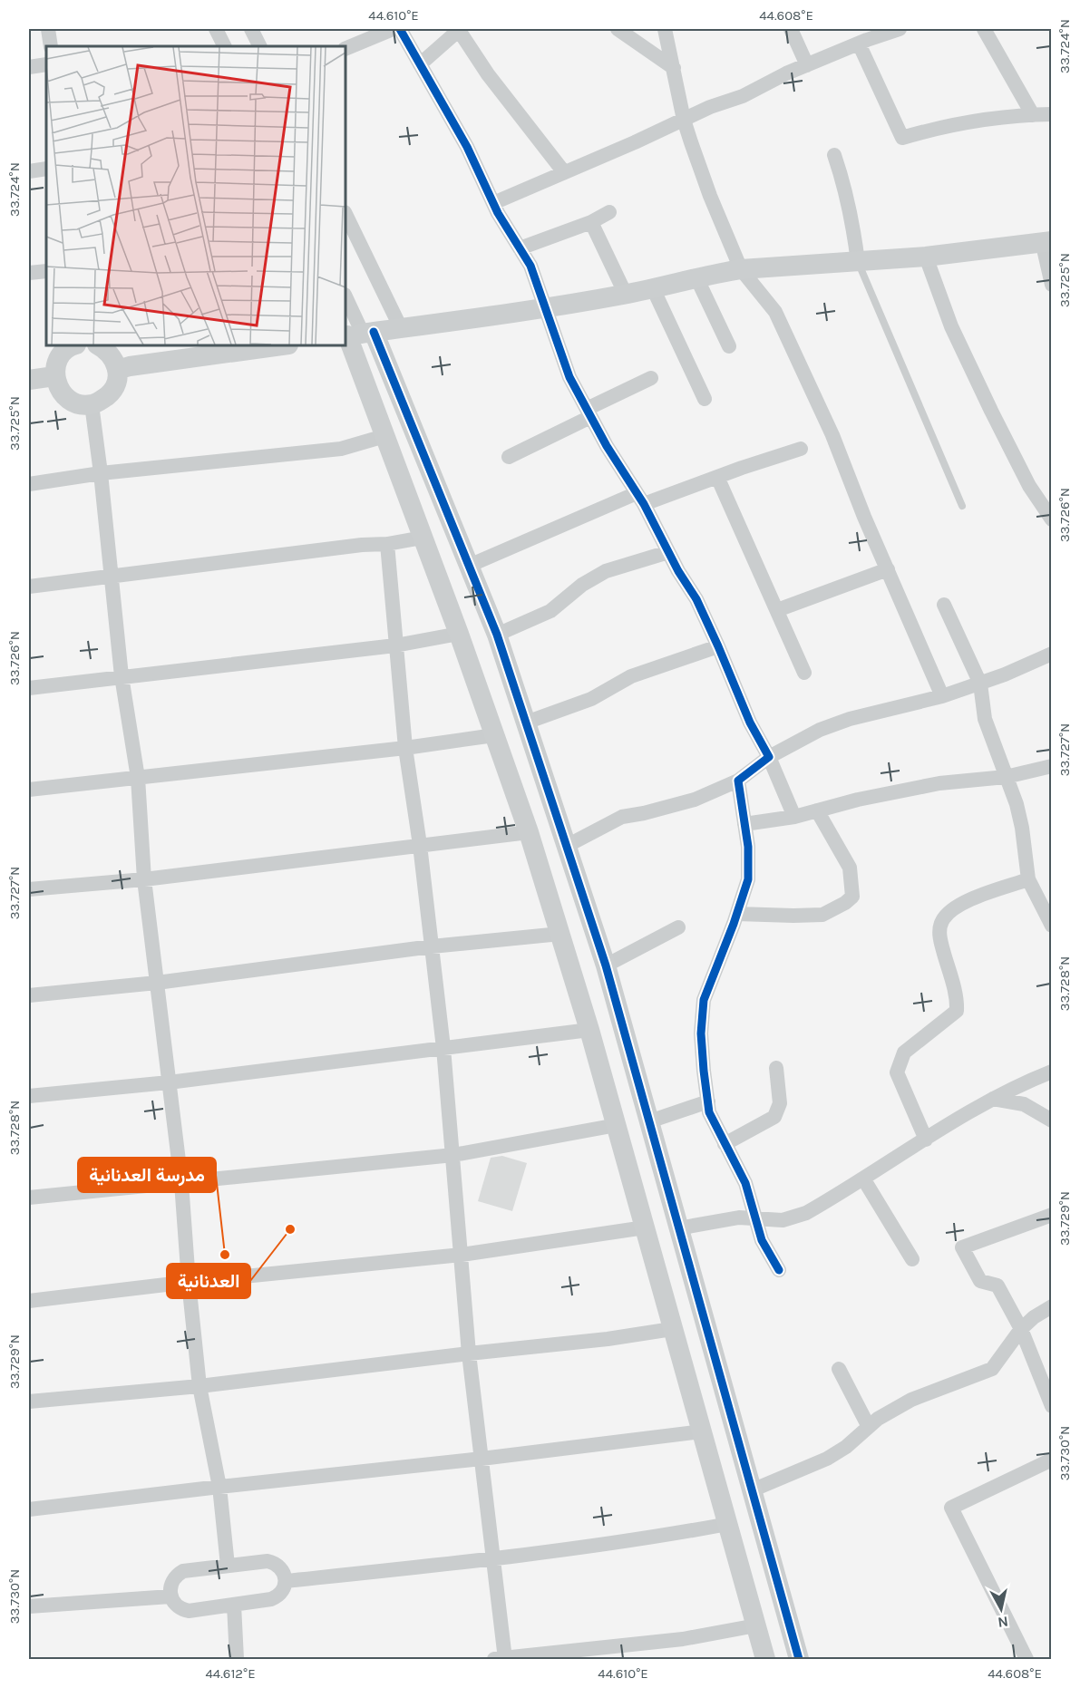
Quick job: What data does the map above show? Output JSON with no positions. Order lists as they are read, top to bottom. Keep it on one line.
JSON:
{"places":["العدنانية","مدرسة العدنانية"],"north":"bottom","coordinates":["44.610°E","44.608°E","33.724°N","33.725°N","33.726°N","33.727°N","33.728°N","33.729°N","33.730°N","44.612°E"]}
